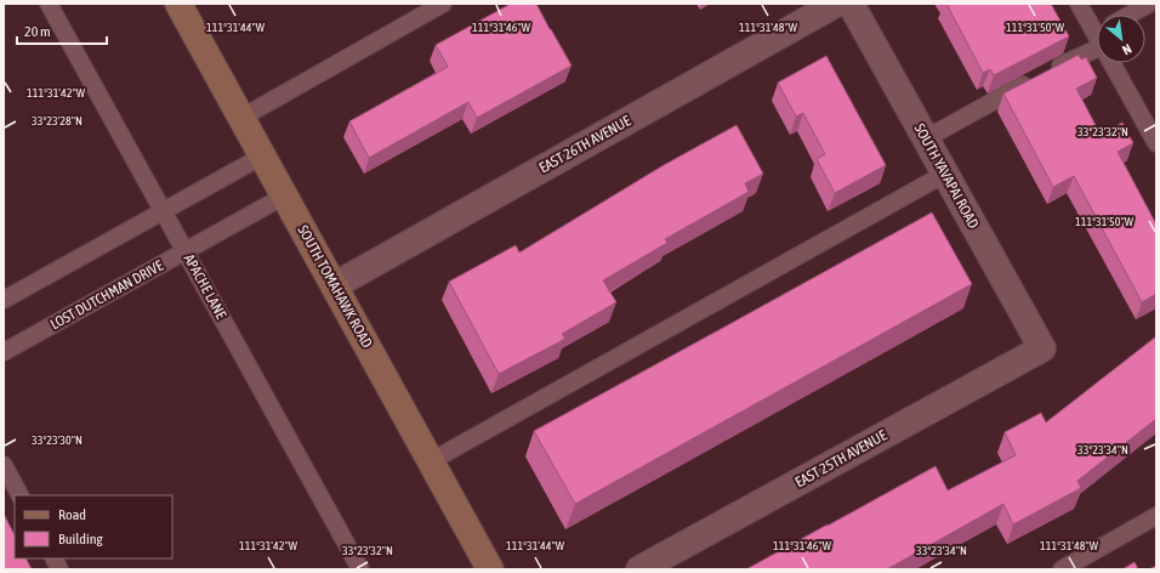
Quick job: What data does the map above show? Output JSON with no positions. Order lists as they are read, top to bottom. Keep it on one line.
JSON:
{"streets":{"main road":["SOUTH TOMAHAWK ROAD"],"street":["EAST 26TH AVENUE","SOUTH YAVAPAI ROAD","EAST 25TH AVENUE"],"lane":["APACHE LANE","LOST DUTCHMAN DRIVE"]},"crossings":[["EAST 26TH AVENUE","SOUTH TOMAHAWK ROAD"],["SOUTH YAVAPAI ROAD","EAST 25TH AVENUE"],["APACHE LANE","LOST DUTCHMAN DRIVE"],["SOUTH TOMAHAWK ROAD","LOST DUTCHMAN DRIVE"]],"legend":["Road","Building"],"scale_bar":"20 m","north":"bottom right","coordinates":["111°31'44\"W","111°31'46\"W","111°31'48\"W","111°31'50\"W","111°31'42\"W","33°23'28\"N","33°23'32\"N","33°23'30\"N","33°23'34\"N"]}
